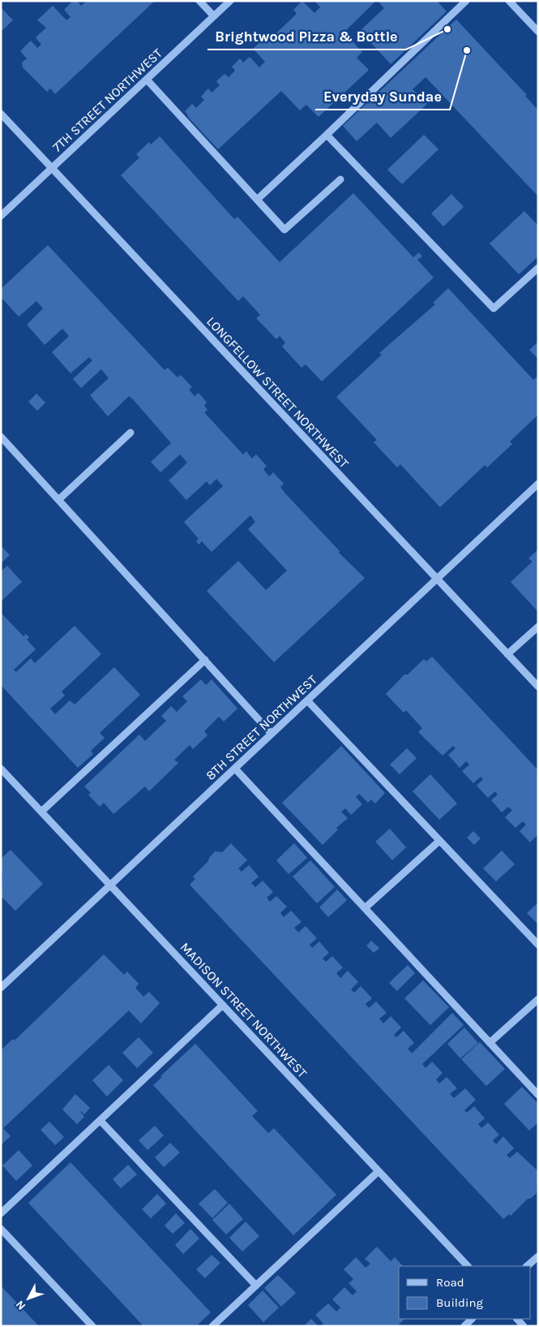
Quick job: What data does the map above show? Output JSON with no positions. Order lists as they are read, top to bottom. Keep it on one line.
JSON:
{"streets":{"street":["7TH STREET NORTHWEST","LONGFELLOW STREET NORTHWEST","8TH STREET NORTHWEST","MADISON STREET NORTHWEST"]},"crossings":[["7TH STREET NORTHWEST","LONGFELLOW STREET NORTHWEST"],["LONGFELLOW STREET NORTHWEST","8TH STREET NORTHWEST"],["8TH STREET NORTHWEST","MADISON STREET NORTHWEST"]],"places":["Brightwood Pizza & Bottle","Everyday Sundae"],"legend":["Road","Building"],"north":"bottom left"}
